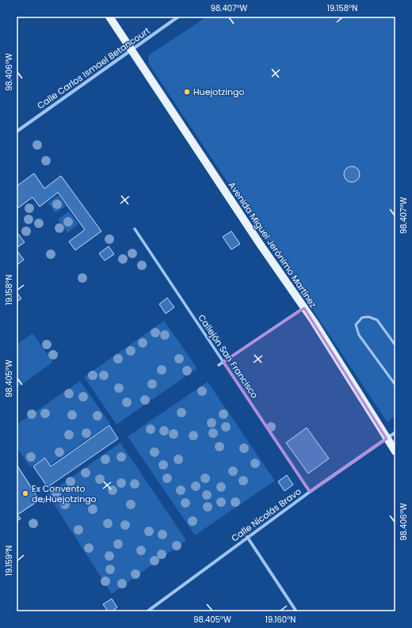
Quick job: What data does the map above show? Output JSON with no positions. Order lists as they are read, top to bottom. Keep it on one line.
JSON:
{"streets":{"main road":["Avenida Miguel Jerónimo Martínez"],"street":["Calle Carlos Ismael Betancourt","Callejón San Francisco","Calle Nicolás Bravo"]},"crossings":[["Calle Carlos Ismael Betancourt","Avenida Miguel Jerónimo Martínez"],["Avenida Miguel Jerónimo Martínez","Calle Nicolás Bravo"],["Callejón San Francisco","Calle Nicolás Bravo"]],"places":["Huejotzingo","Ex Convento de Huejotzingo"],"coordinates":["98.407°W","19.158°N","98.406°W","98.405°W","19.159°N","19.160°N"]}
